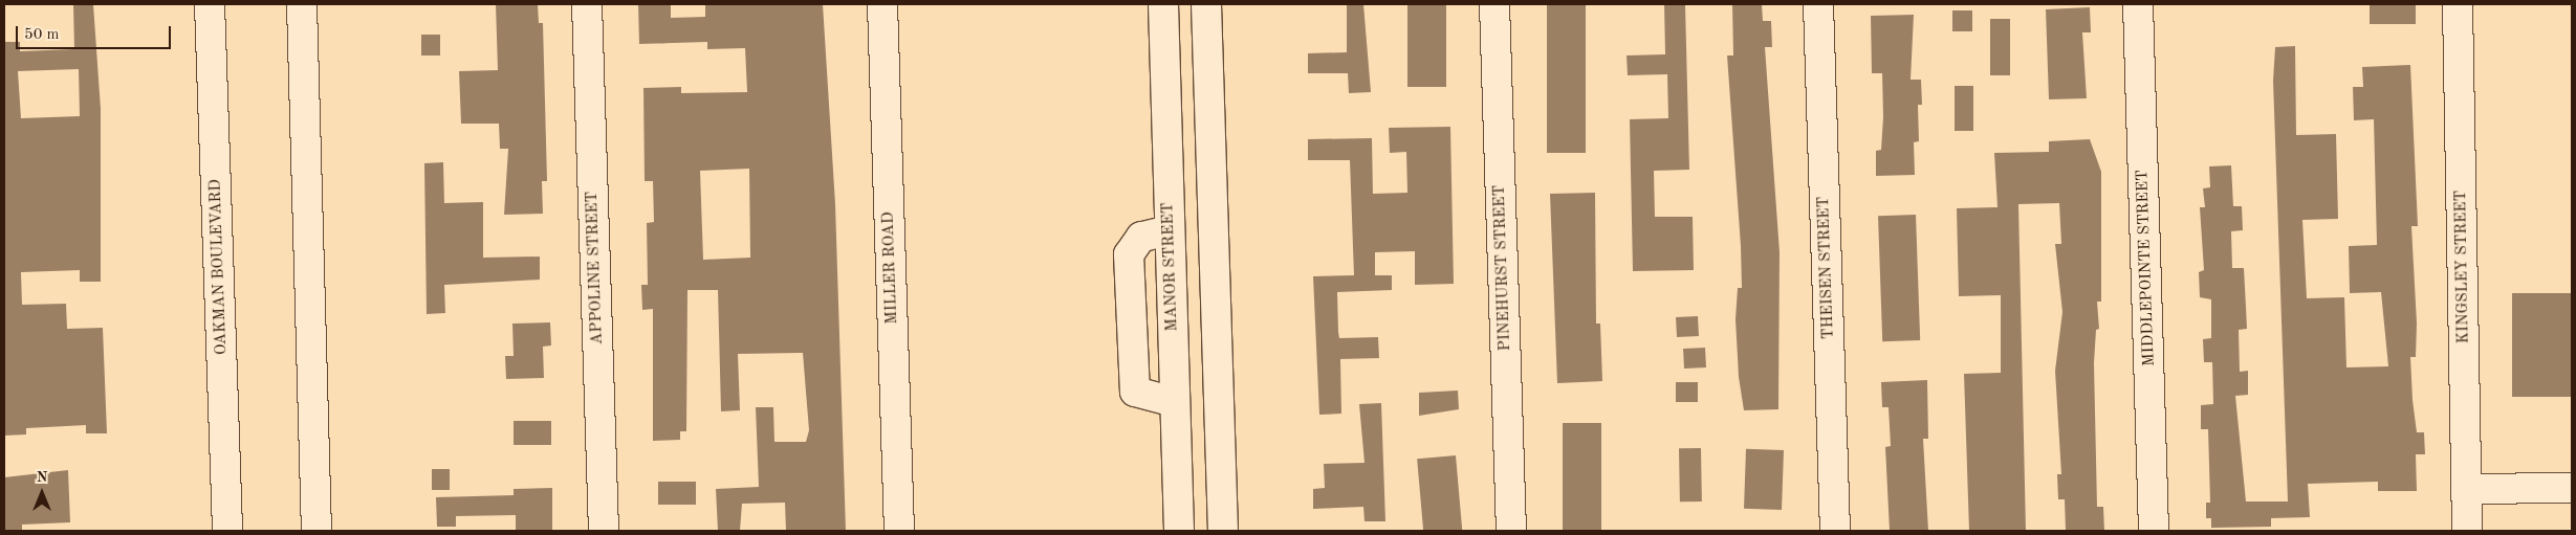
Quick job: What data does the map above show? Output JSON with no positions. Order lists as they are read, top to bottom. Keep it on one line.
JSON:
{"streets":{"street":["OAKMAN BOULEVARD","MANOR STREET","KINGSLEY STREET","APPOLINE STREET","MILLER ROAD","PINEHURST STREET","THEISEN STREET","MIDDLEPOINTE STREET"]},"scale_bar":"50 m","north":"top"}
